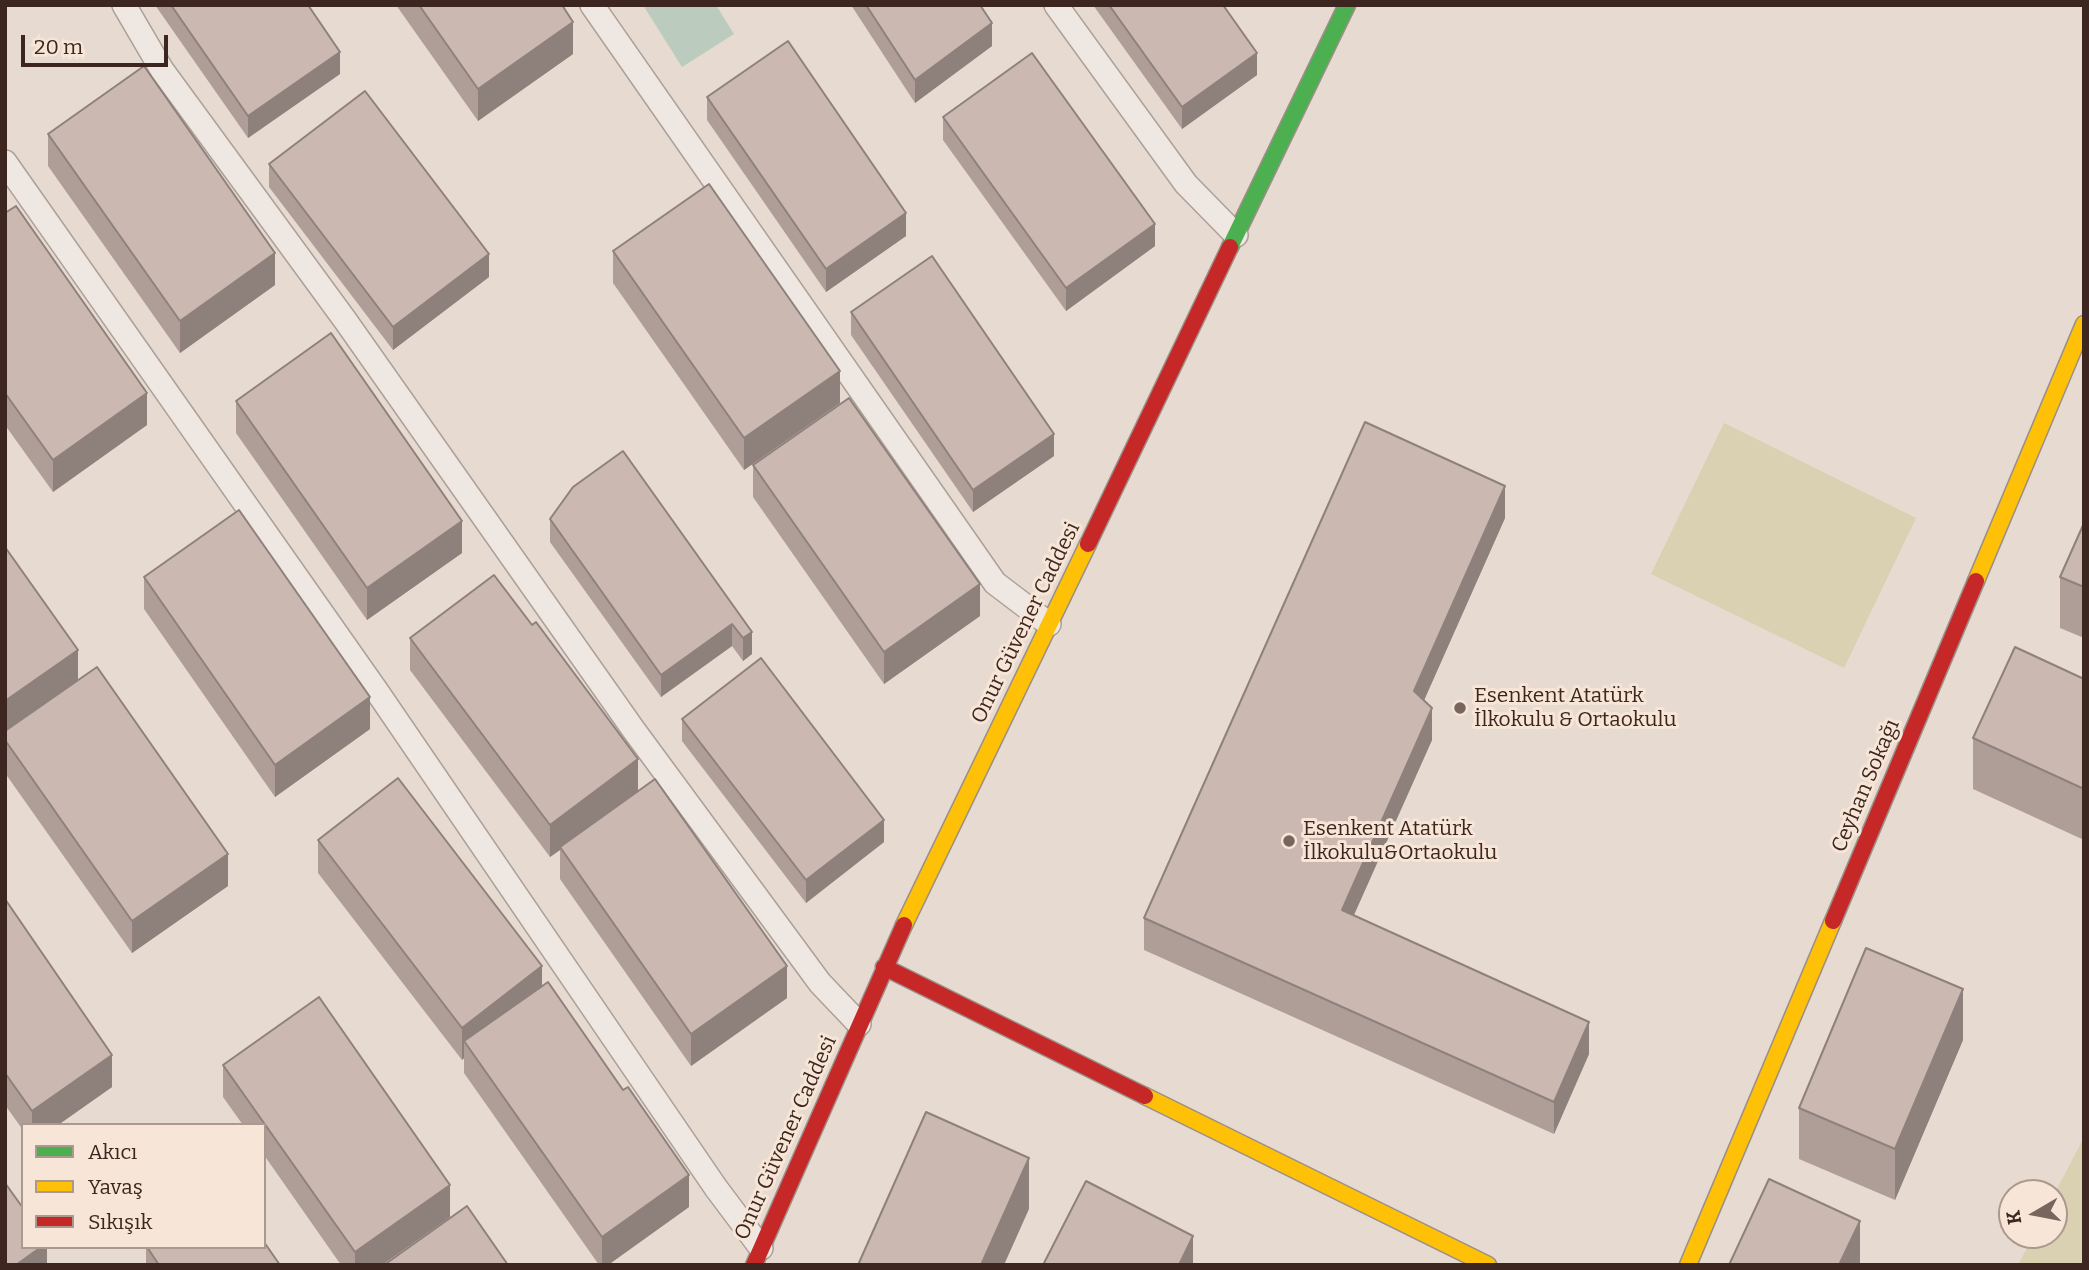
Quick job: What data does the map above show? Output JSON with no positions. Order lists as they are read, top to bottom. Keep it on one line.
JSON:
{"streets":{"street":["Onur Güvener Caddesi","Ceyhan Sokağı"]},"places":["Esenkent Atatürk İlkokulu & Ortaokulu","Esenkent Atatürk İlkokulu&Ortaokulu"],"legend":["Akıcı","Yavaş","Sıkışık"],"scale_bar":"20 m","north":"left"}
